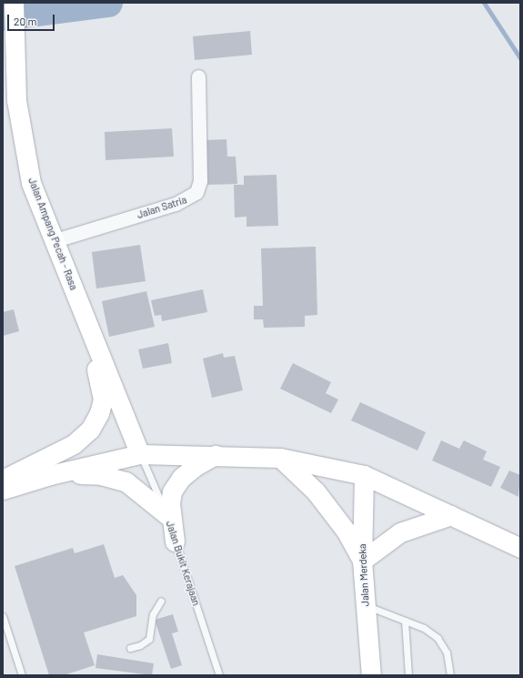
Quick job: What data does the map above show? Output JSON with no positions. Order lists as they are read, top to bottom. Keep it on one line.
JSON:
{"streets":{"main road":["Jalan Ampang Pecah - Rasa","Jalan Merdeka"],"street":["Jalan Satria"],"lane":["Jalan Bukit Kerajaan"]},"crossings":[["Jalan Satria","Jalan Ampang Pecah - Rasa"],["Jalan Ampang Pecah - Rasa","Jalan Bukit Kerajaan"]],"scale_bar":"20 m"}
